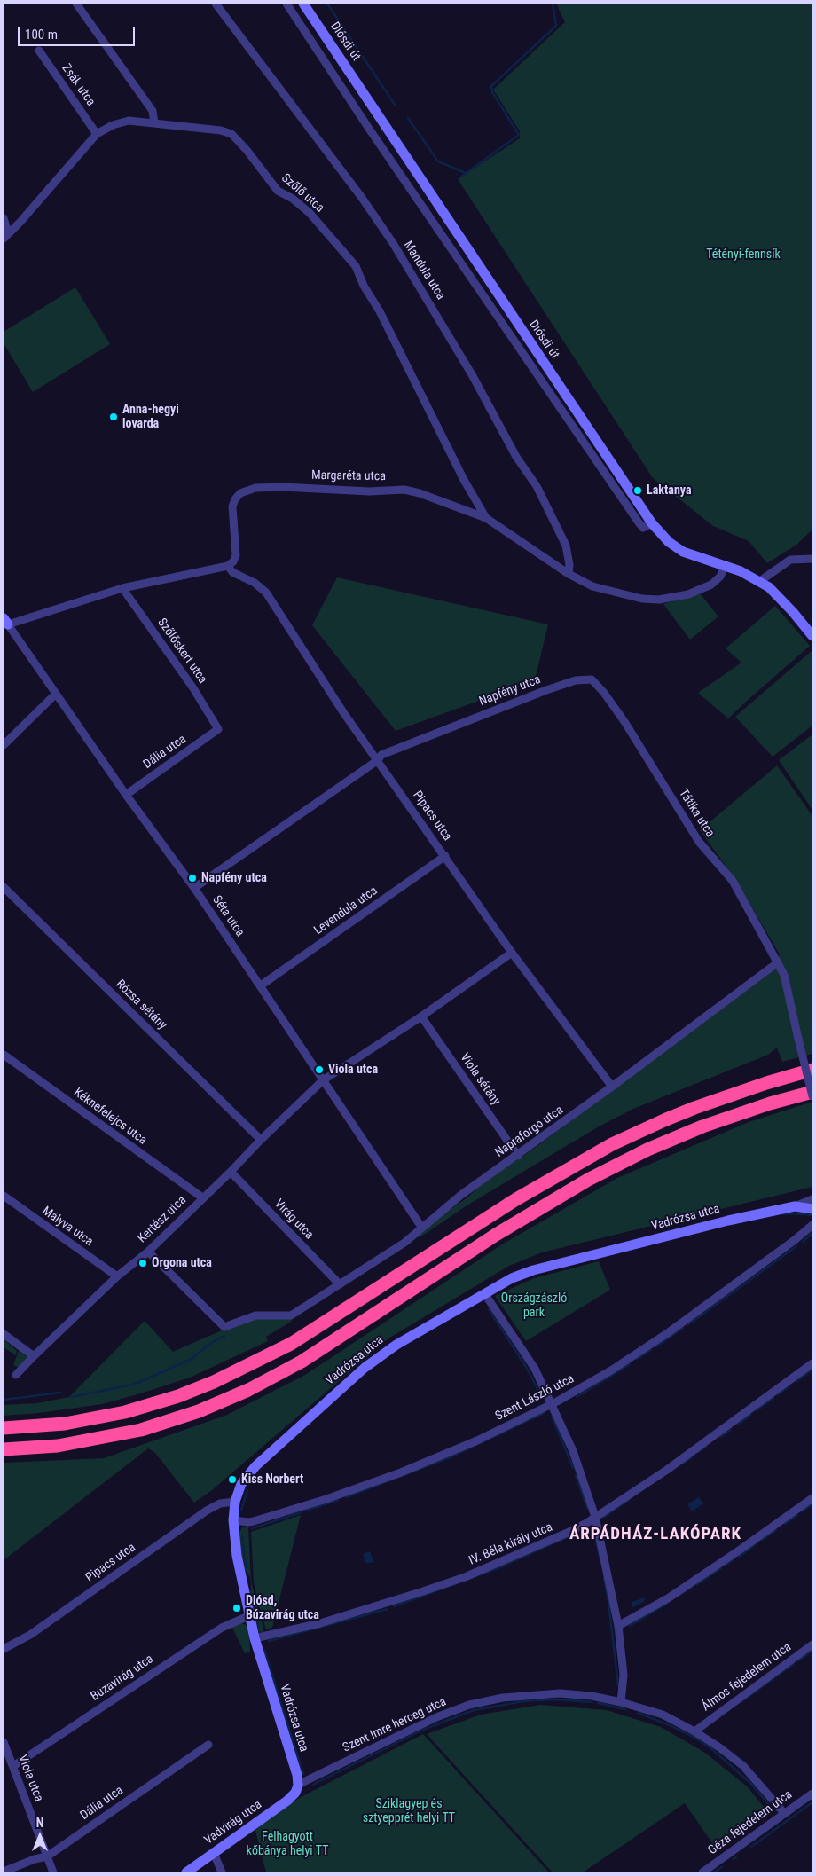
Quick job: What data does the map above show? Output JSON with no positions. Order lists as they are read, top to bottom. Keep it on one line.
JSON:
{"streets":{"street":["Diósdi út","Zsák utca","Szőlő utca","Mandula utca","Margaréta utca","Szőlőskert utca","Napfény utca","Dália utca","Tátika utca","Pipacs utca","Levendula utca","Séta utca","Rózsa sétány","Viola sétány","Kéknefelejcs utca","Napraforgó utca","Vadrózsa utca","Kertész utca","Virág utca","Mályva utca","Szent László utca","IV. Béla király utca","Álmos fejedelem utca","Búzavirág utca","Szent Imre herceg utca","Viola utca","Vadvirág utca","Géza fejedelem utca"]},"crossings":[["Diósdi út","Margaréta utca"],["Zsák utca","Szőlő utca"],["Szőlő utca","Margaréta utca"],["Mandula utca","Margaréta utca"],["Margaréta utca","Pipacs utca"],["Szőlőskert utca","Dália utca"],["Napfény utca","Tátika utca"],["Napfény utca","Pipacs utca"],["Napfény utca","Séta utca"],["Dália utca","Séta utca"],["Dália utca","Viola utca"],["Tátika utca","Napraforgó utca"],["Pipacs utca","Levendula utca"],["Pipacs utca","Napraforgó utca"],["Pipacs utca","Vadrózsa utca"],["Levendula utca","Séta utca"],["Séta utca","Napraforgó utca"],["Séta utca","Kertész utca"],["Rózsa sétány","Kertész utca"],["Viola sétány","Napraforgó utca"],["Kéknefelejcs utca","Kertész utca"],["Napraforgó utca","Kertész utca"],["Napraforgó utca","Virág utca"],["Vadrózsa utca","Szent László utca"],["Vadrózsa utca","IV. Béla király utca"],["Vadrózsa utca","Búzavirág utca"],["Vadrózsa utca","Szent Imre herceg utca"],["Vadrózsa utca","Vadvirág utca"],["Kertész utca","Virág utca"],["Kertész utca","Mályva utca"],["Álmos fejedelem utca","Szent Imre herceg utca"],["Búzavirág utca","Viola utca"],["Szent Imre herceg utca","Vadvirág utca"],["Szent Imre herceg utca","Géza fejedelem utca"]],"districts":["ÁRPÁDHÁZ-LAKÓPARK"],"parks":["Tétényi-fennsík","Országzászló park","Sziklagyep és sztyepprét helyi TT","Felhagyott kőbánya helyi TT"],"places":["Anna-hegyi lovarda","Laktanya","Napfény utca","Viola utca","Orgona utca","Kiss Norbert","Diósd, Búzavirág utca"],"scale_bar":"100 m","north":"top"}
